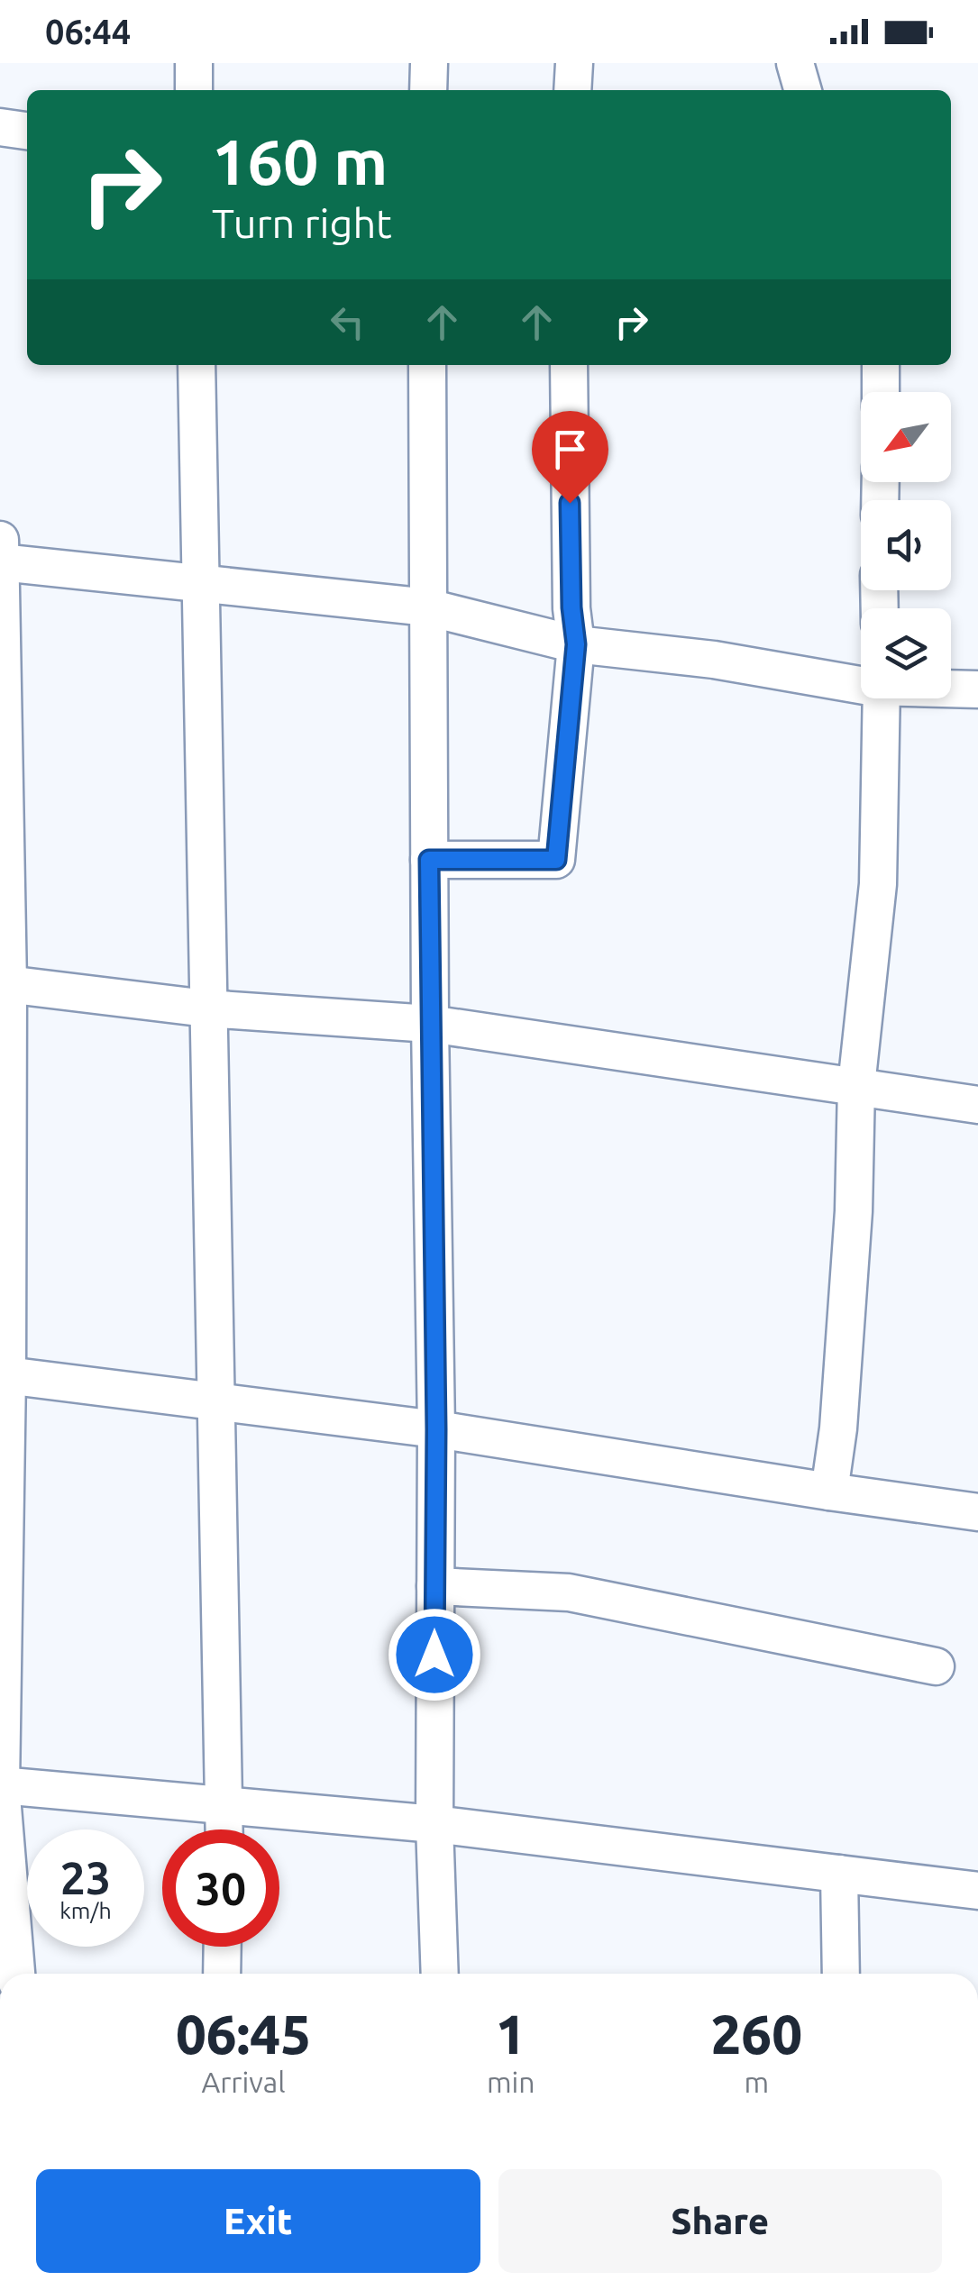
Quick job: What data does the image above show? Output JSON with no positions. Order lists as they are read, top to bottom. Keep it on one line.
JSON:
{"north":"bottom left","page":{"status":"06:44","turn":["160 m","Turn right"],"speed":"23 km/h","limit":"30","eta":["06:45","Arrival","1","min","260","m"],"buttons":["Exit","Share"]}}
